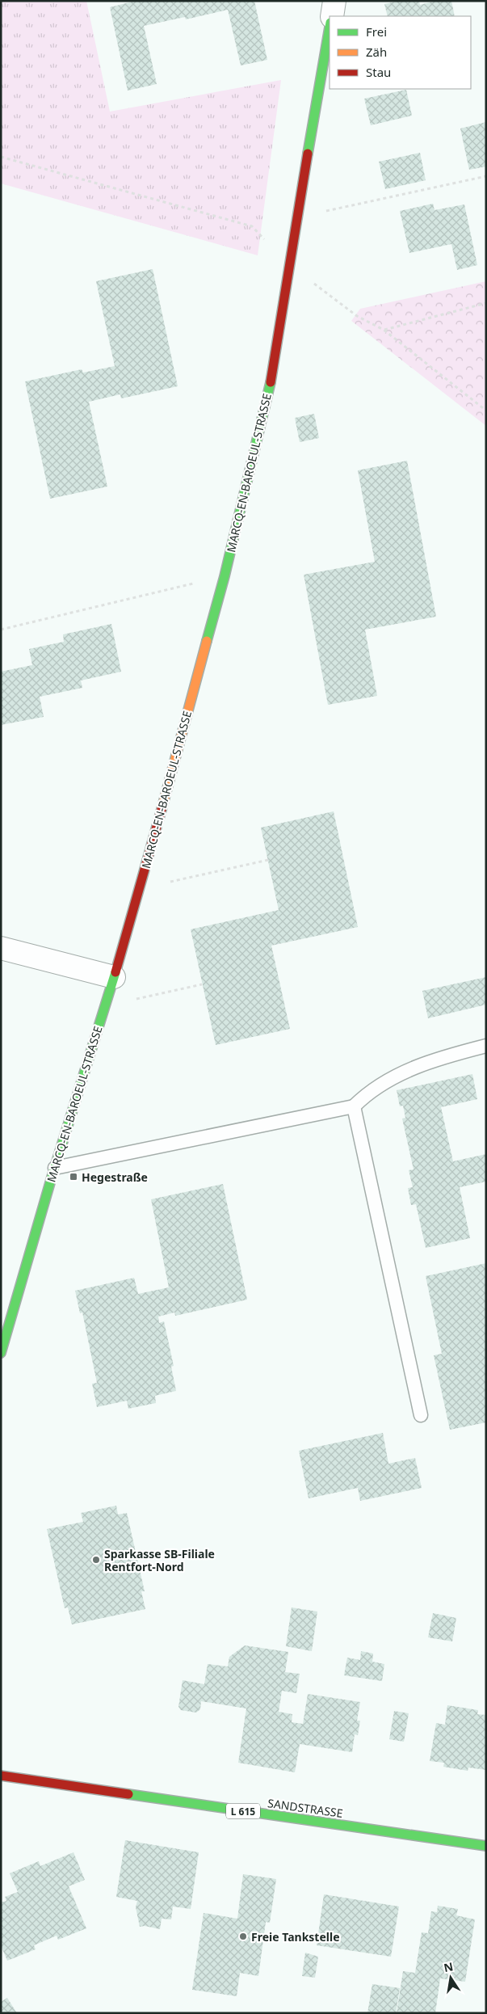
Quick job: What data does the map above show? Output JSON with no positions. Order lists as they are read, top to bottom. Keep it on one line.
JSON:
{"streets":{"street":["MARCQ-EN-BAROEUL-STRASSE","SANDSTRASSE","L 615"]},"places":{"transit":["Hegestraße"],"other":["Sparkasse SB-Filiale Rentfort-Nord","Freie Tankstelle"]},"legend":["Frei","Zäh","Stau"],"north":"top"}
